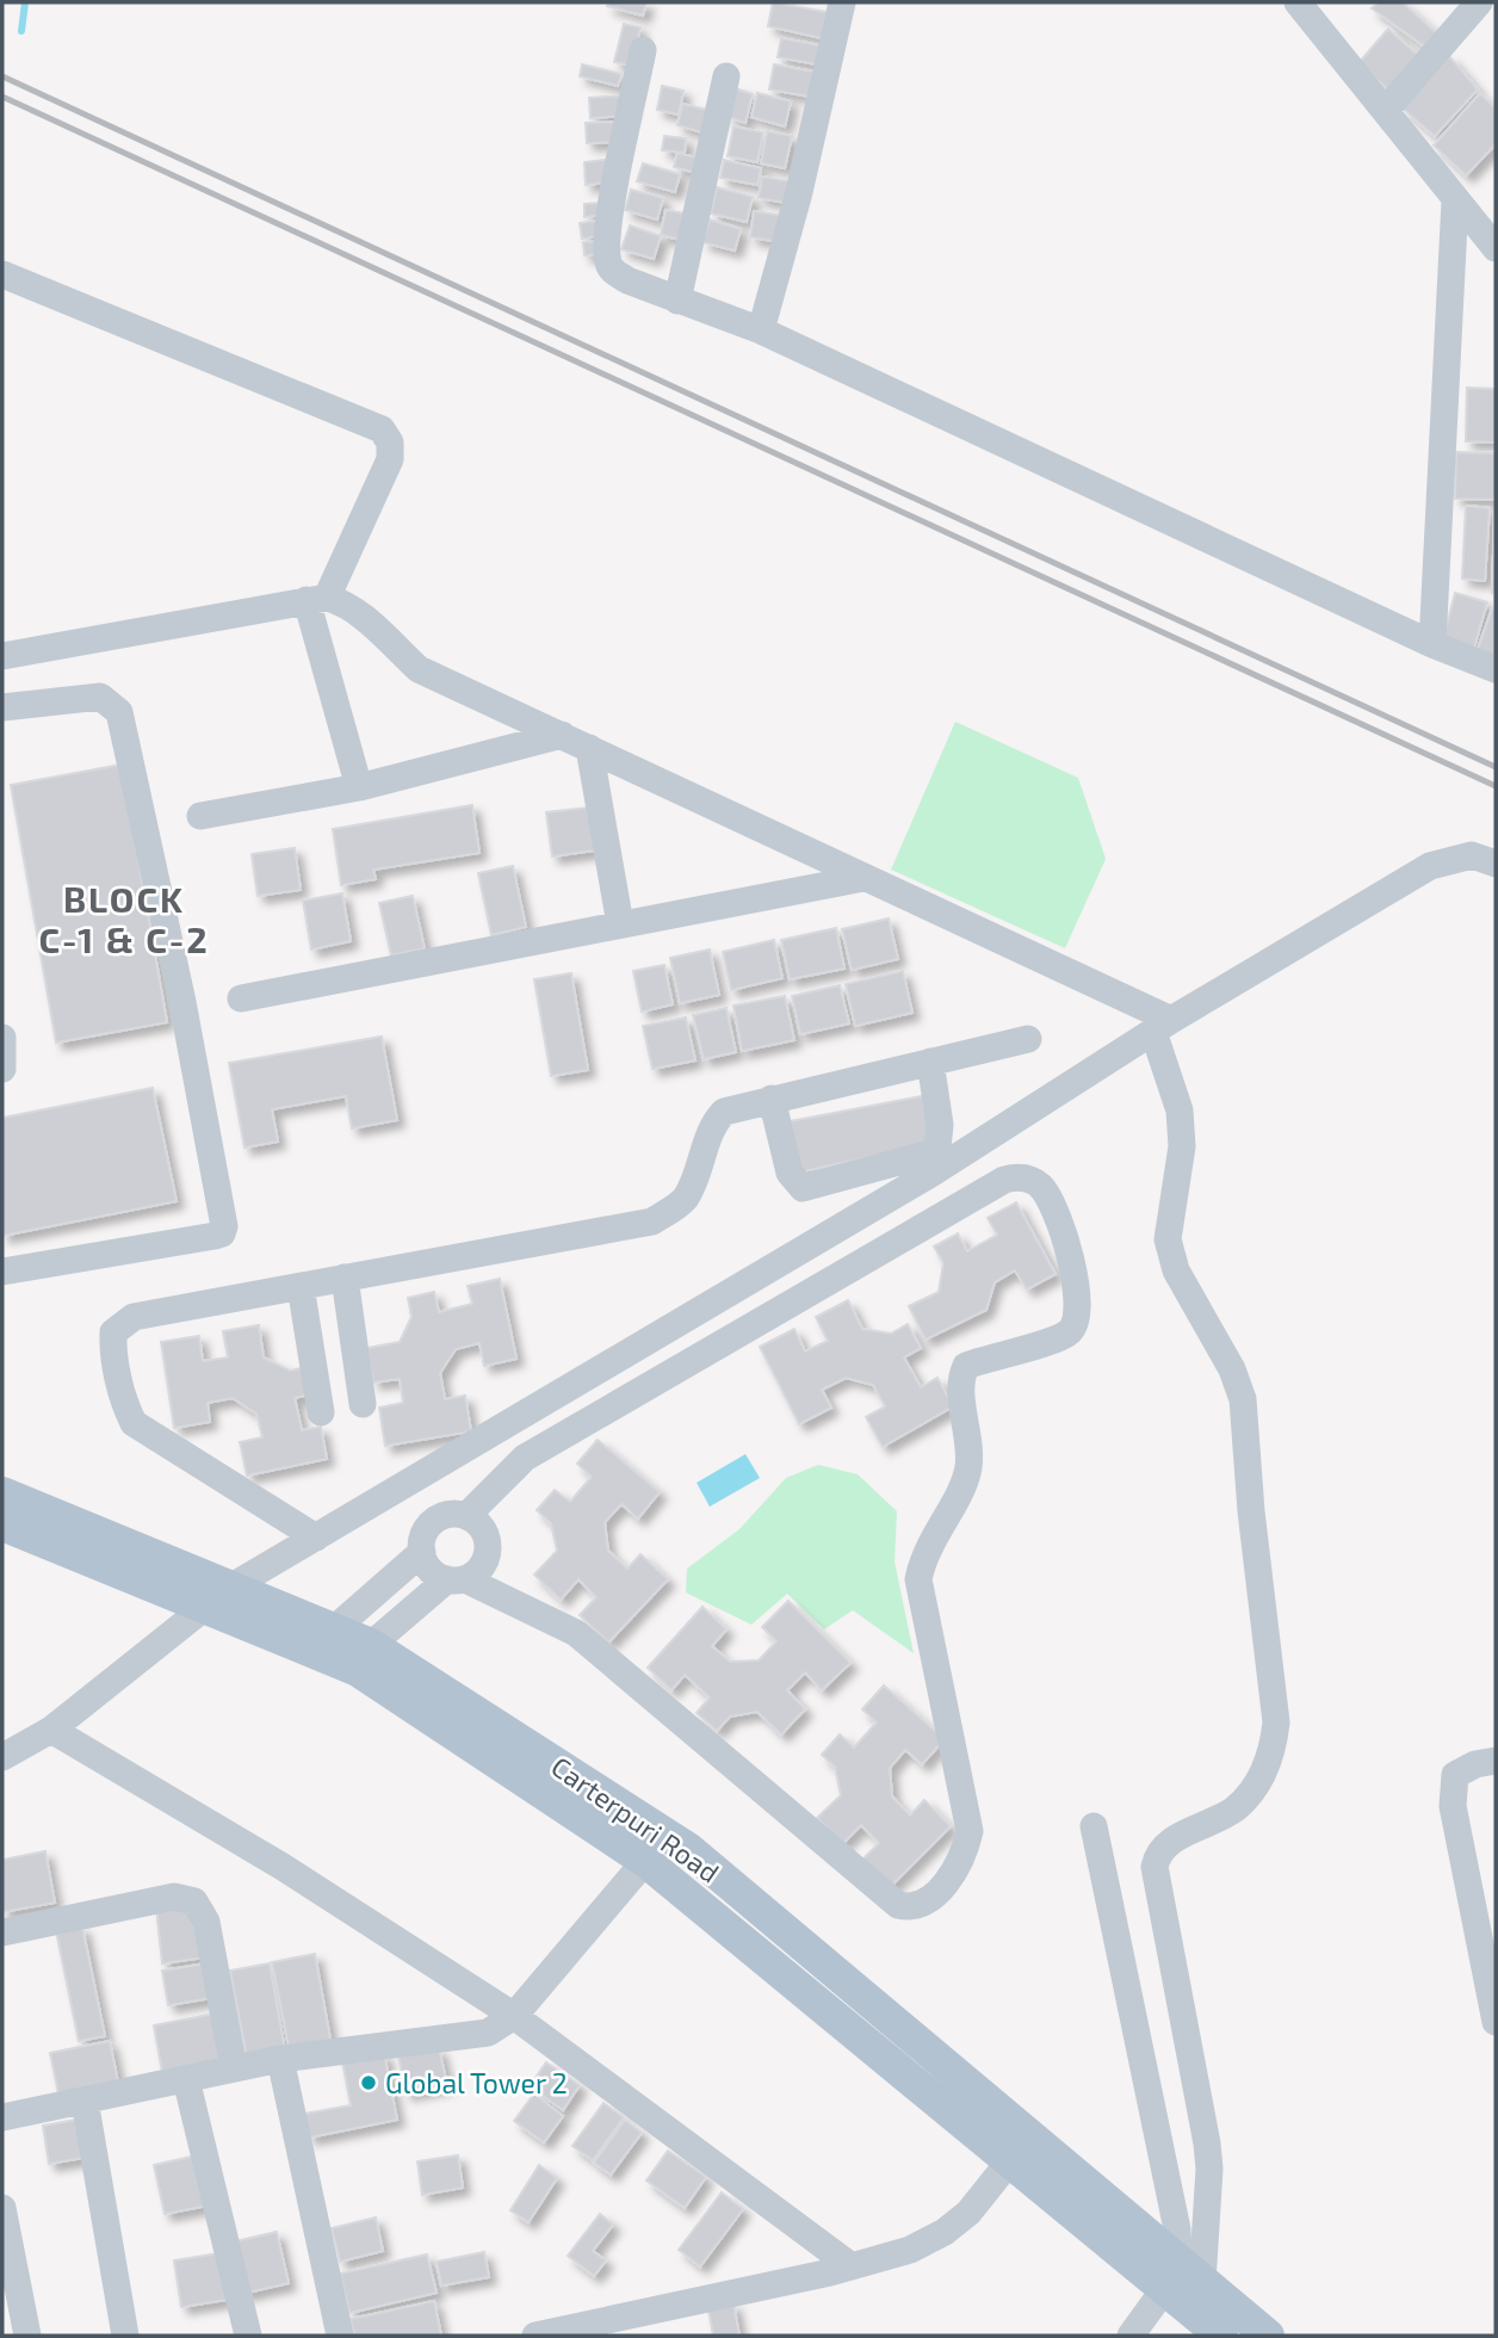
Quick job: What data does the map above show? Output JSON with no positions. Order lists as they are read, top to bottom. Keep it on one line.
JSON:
{"streets":{"main road":["Carterpuri Road"]},"districts":["BLOCK C-1 & C-2"],"places":["Global Tower 2"]}
